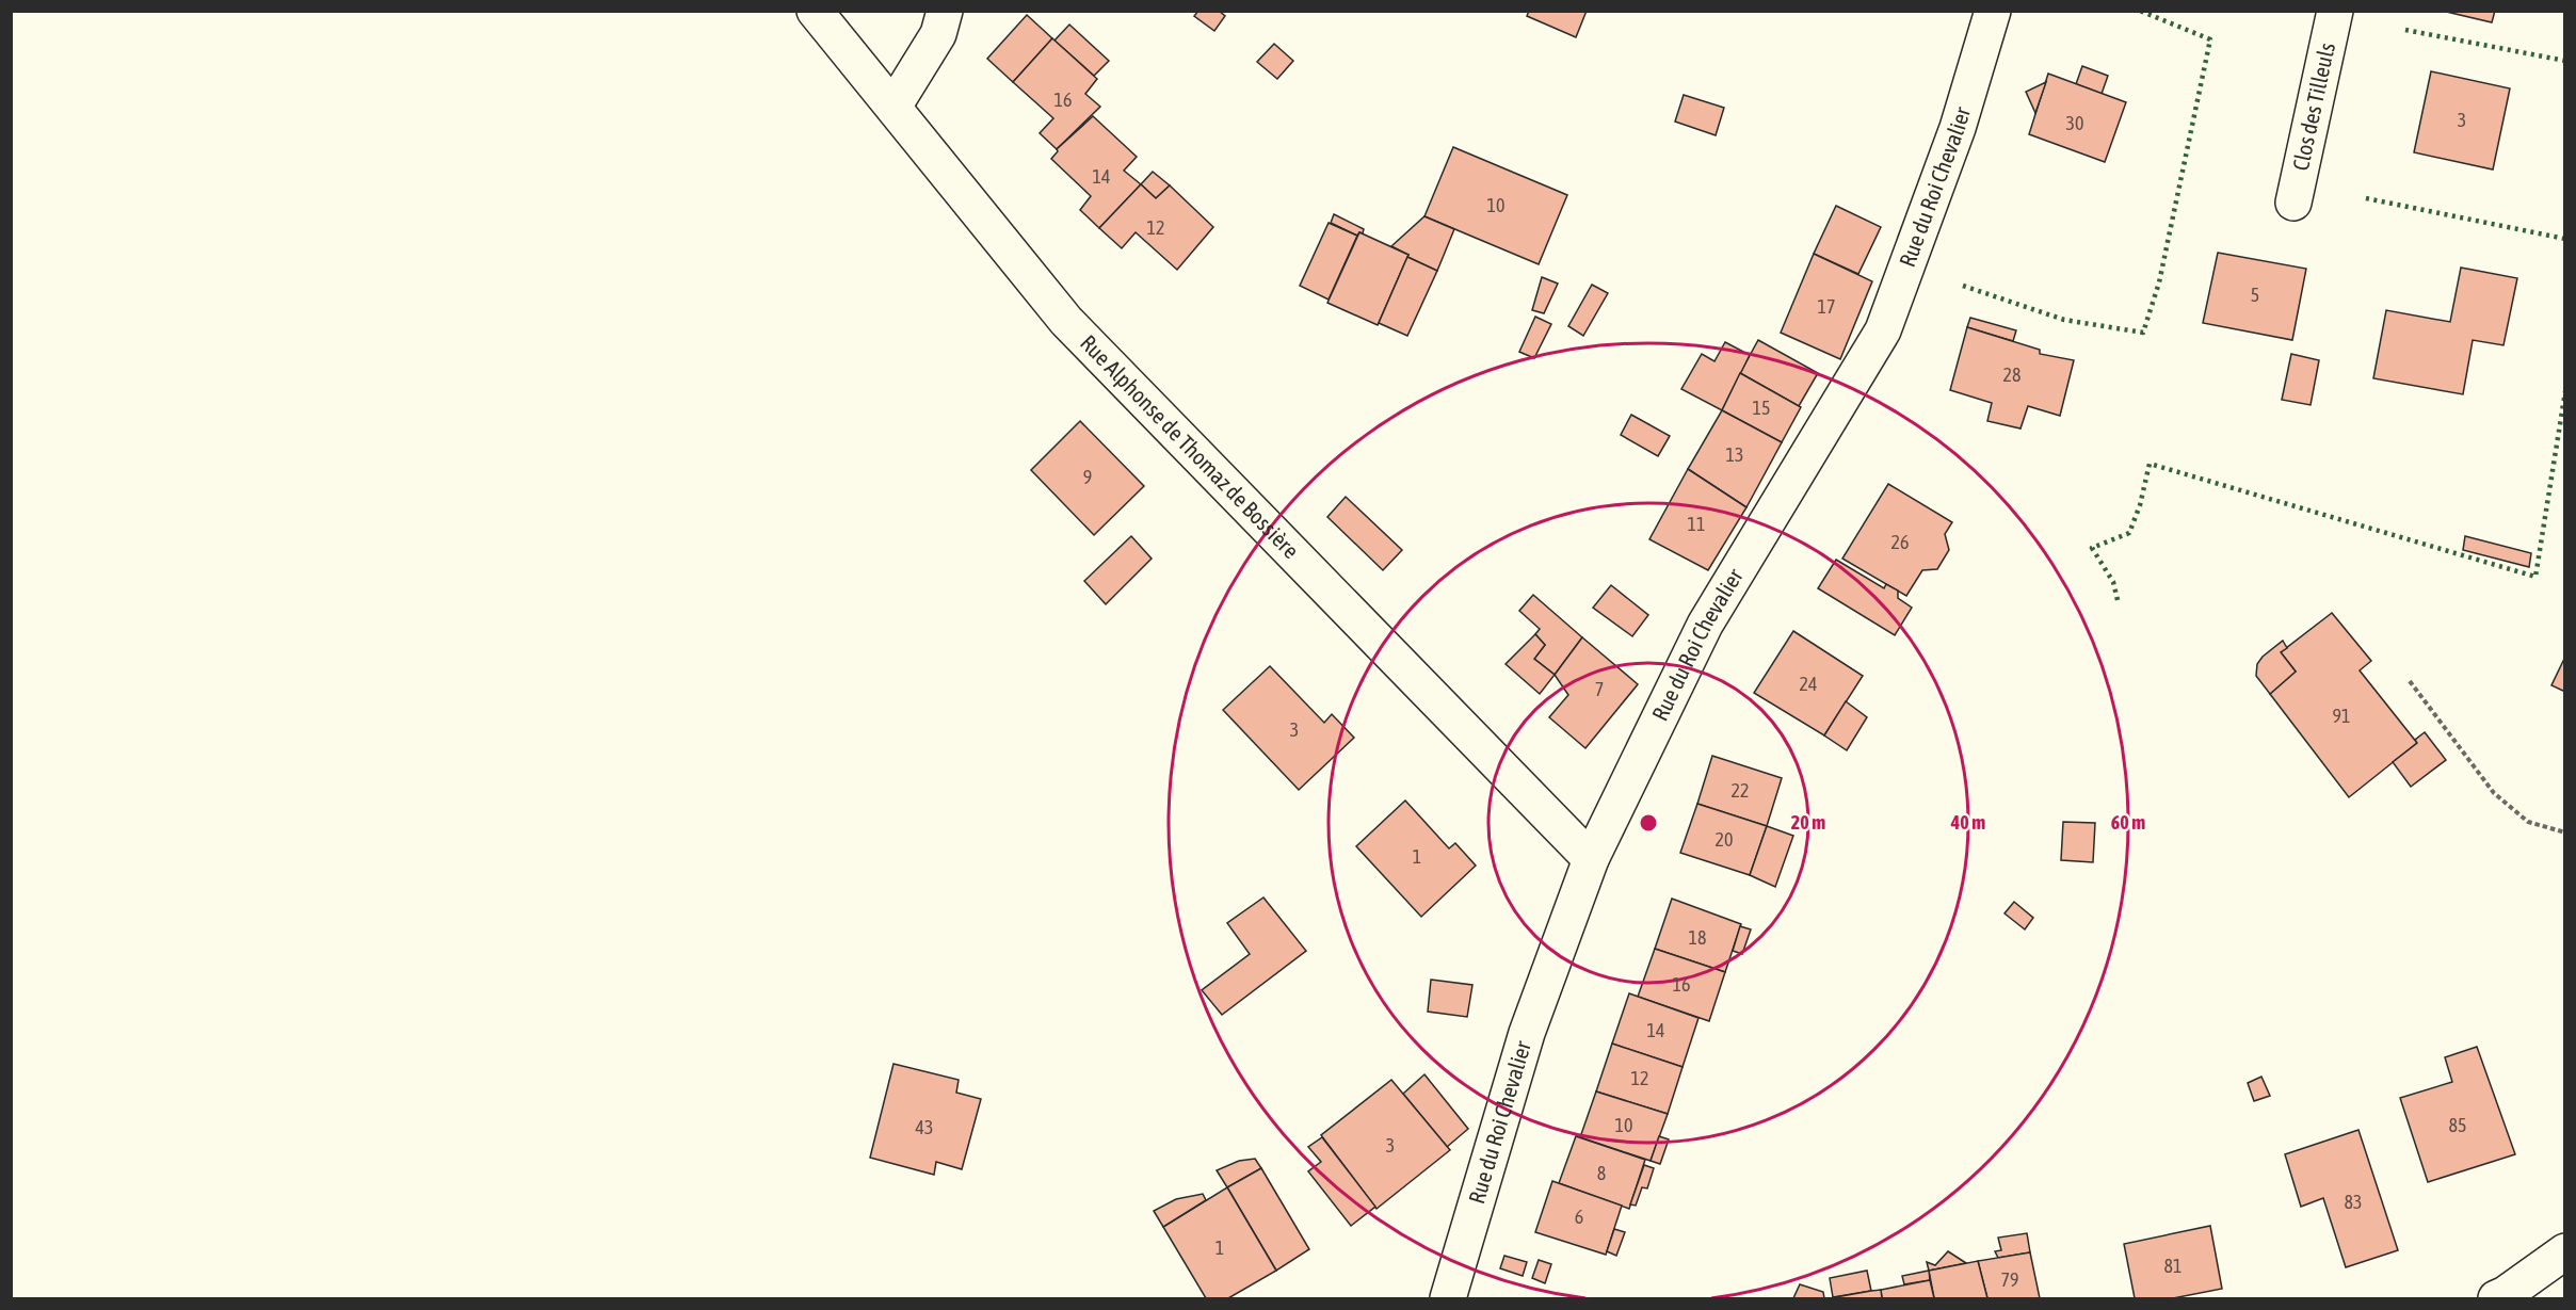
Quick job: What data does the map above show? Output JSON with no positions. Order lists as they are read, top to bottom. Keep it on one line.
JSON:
{"streets":{"street":["Clos des Tilleuls","Rue du Roi Chevalier","Rue Alphonse de Thomaz de Bossière"]},"crossings":[["Rue du Roi Chevalier","Rue Alphonse de Thomaz de Bossière"]],"house_numbers":["16","3","30","14","10","12","5","17","28","15","13","9","11","26","24","7","91","3","22","20","1","18","16","14","12","10","85","43","3","8","83","6","1","81","79"],"rings":["20 m","40 m","60 m"]}
